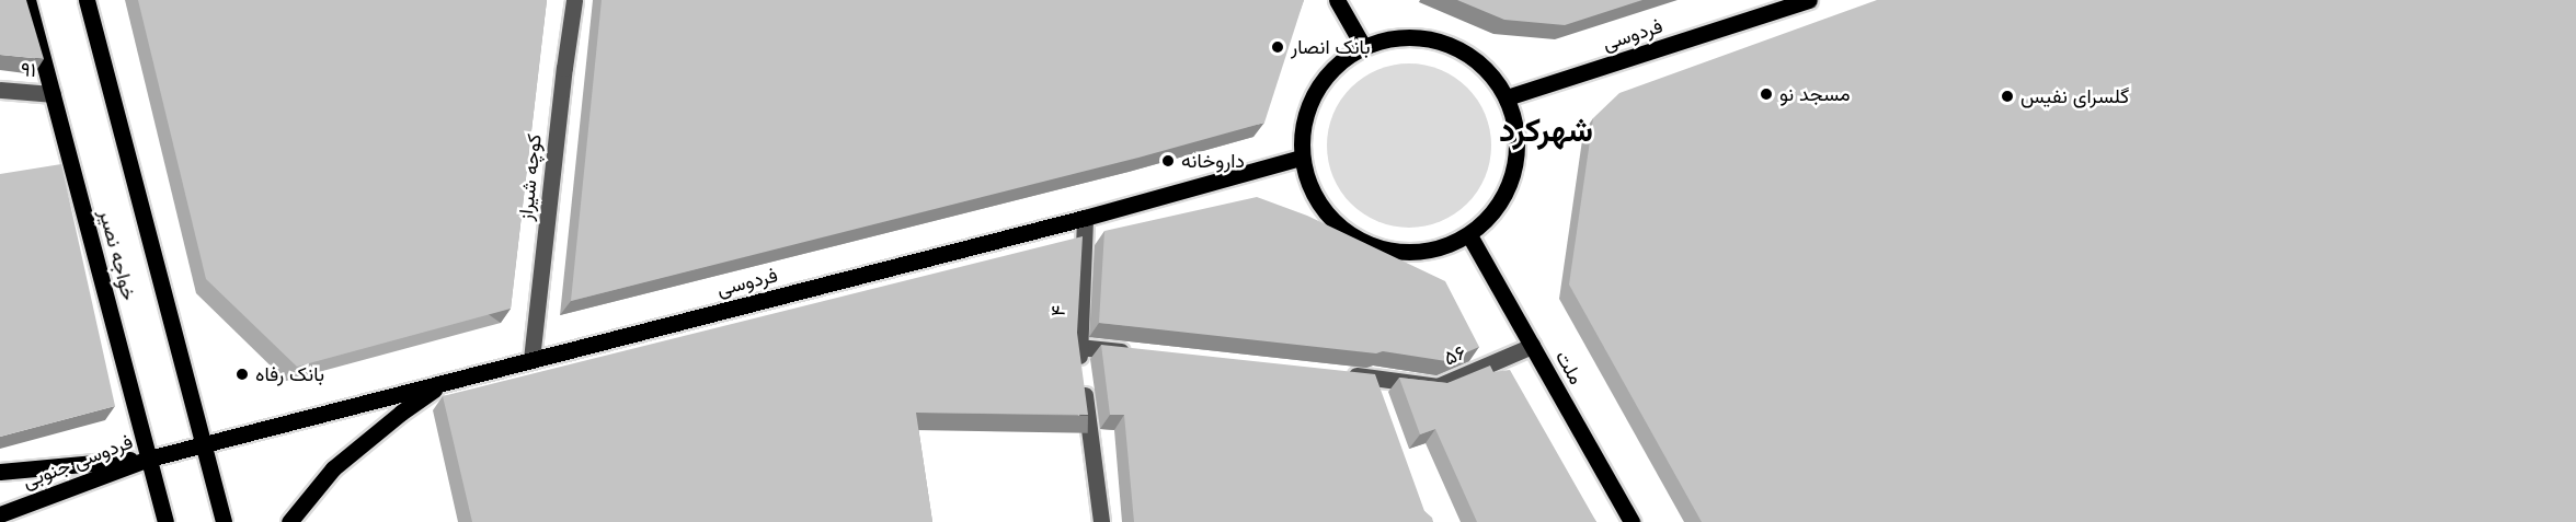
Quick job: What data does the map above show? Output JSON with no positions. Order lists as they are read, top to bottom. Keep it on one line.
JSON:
{"streets":{"main road":["فردوسی","خواجه نصیر","ملت","فردوسی جنوبی"],"street":["۹۱","کوچه شیراز","۴","۵۶"]},"crossings":[["فردوسی","کوچه شیراز"],["فردوسی","خواجه نصیر"],["فردوسی","۴"],["فردوسی","ملت"],["فردوسی","فردوسی جنوبی"],["۹۱","خواجه نصیر"],["خواجه نصیر","فردوسی جنوبی"],["۵۶","ملت"]],"districts":["شهرکرد"],"places":["بانک انصار","مسجد نو","گلسرای نفیس","داروخانه","بانک رفاه"]}
